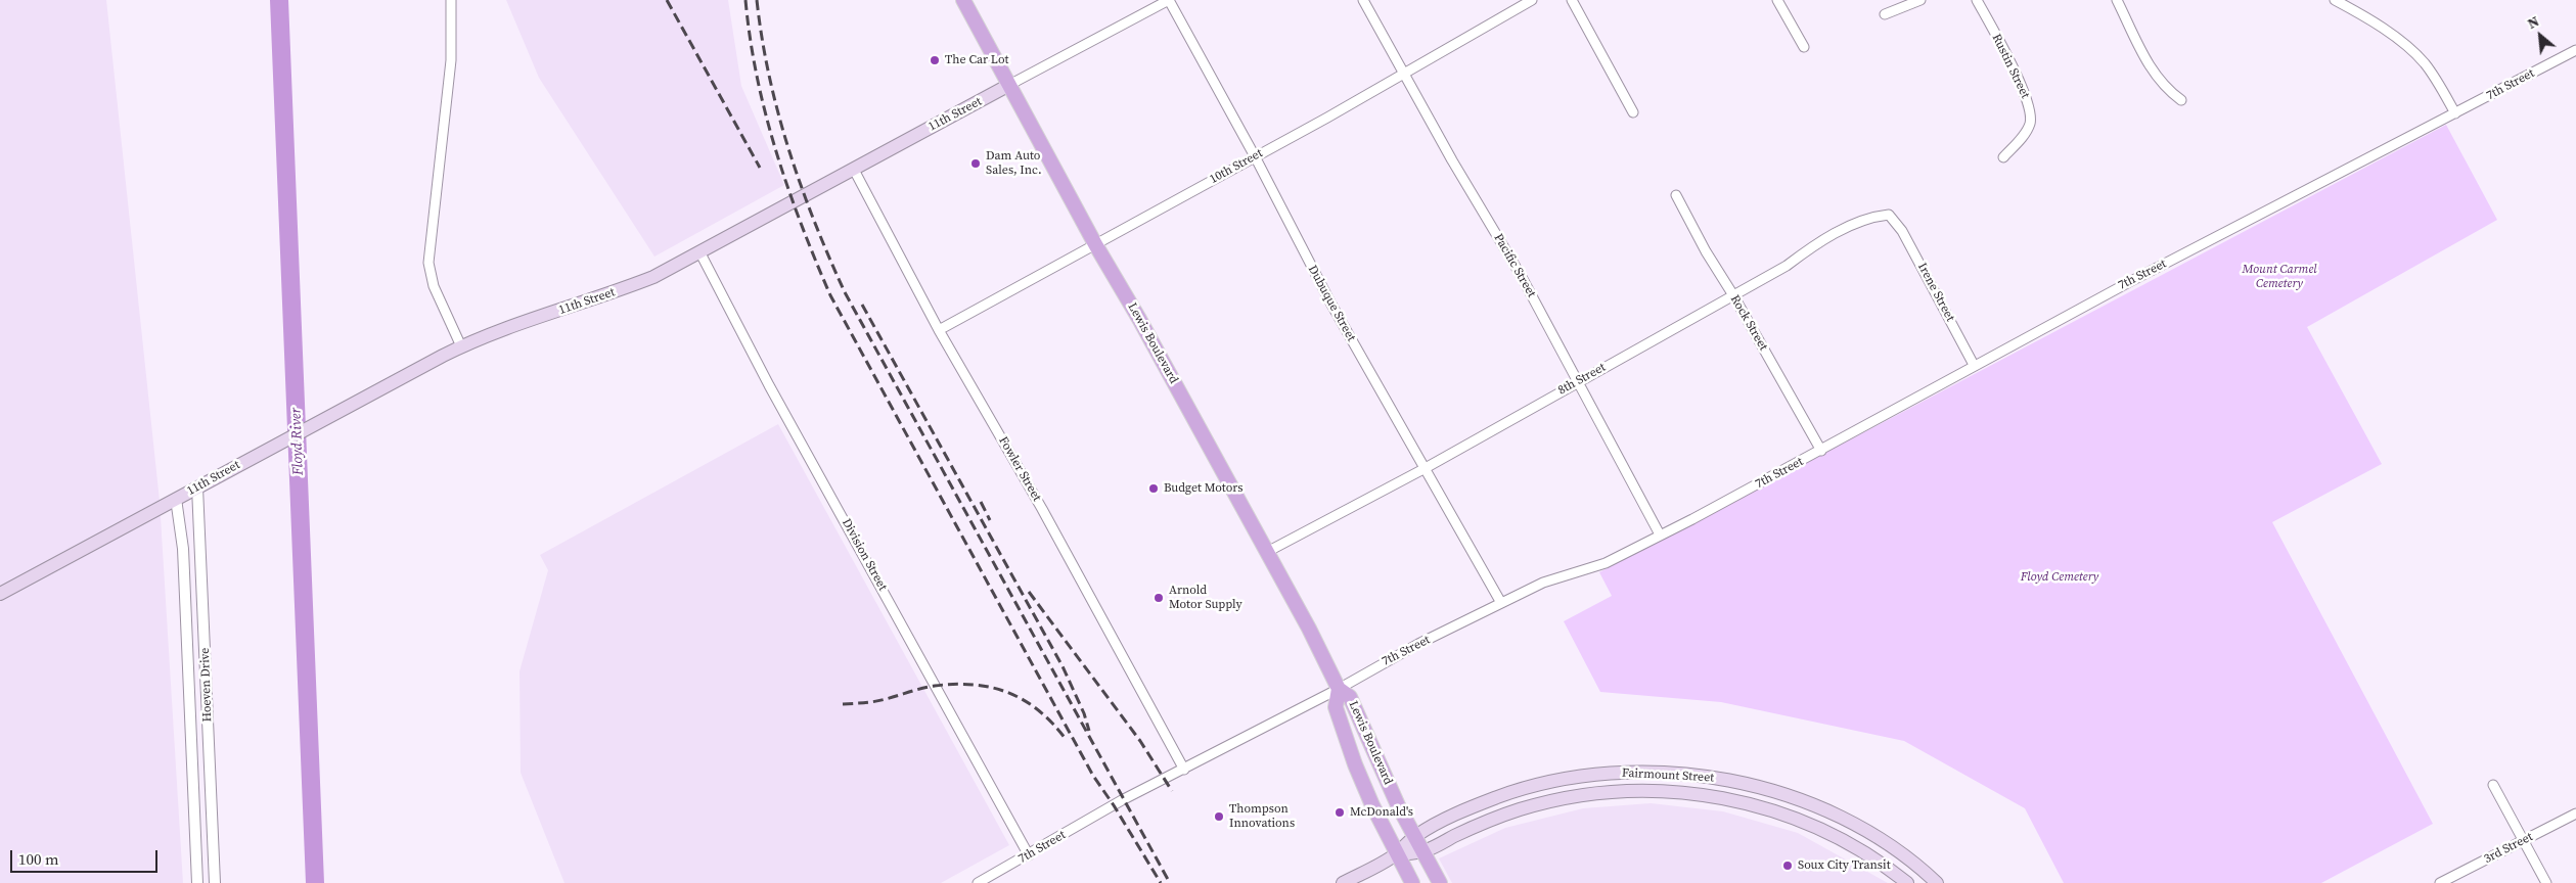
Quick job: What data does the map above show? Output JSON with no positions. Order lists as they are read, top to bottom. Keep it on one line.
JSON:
{"streets":{"main road":["11th Street","Lewis Boulevard","Fairmount Street"],"street":["Rustin Street","7th Street","10th Street","Pacific Street","Irene Street","Dubuque Street","Rock Street","8th Street","Fowler Street","Division Street","Hoeven Drive","3rd Street"]},"crossings":[["7th Street","Pacific Street"],["7th Street","Irene Street"],["7th Street","Dubuque Street"],["7th Street","Rock Street"],["7th Street","Lewis Boulevard"],["7th Street","Fowler Street"],["7th Street","Division Street"],["11th Street","Dubuque Street"],["11th Street","Lewis Boulevard"],["11th Street","Fowler Street"],["11th Street","Division Street"],["11th Street","Hoeven Drive"],["10th Street","Pacific Street"],["10th Street","Dubuque Street"],["10th Street","Lewis Boulevard"],["10th Street","Fowler Street"],["Pacific Street","8th Street"],["Irene Street","8th Street"],["Dubuque Street","8th Street"],["Rock Street","8th Street"],["Lewis Boulevard","8th Street"],["Lewis Boulevard","Fairmount Street"]],"water":["Floyd River"],"parks":["Mount Carmel Cemetery","Floyd Cemetery"],"places":["The Car Lot","Dam Auto Sales, Inc.","Budget Motors","Arnold Motor Supply","McDonald's","Thompson Innovations","Soux City Transit"],"scale_bar":"100 m","north":"top left"}
